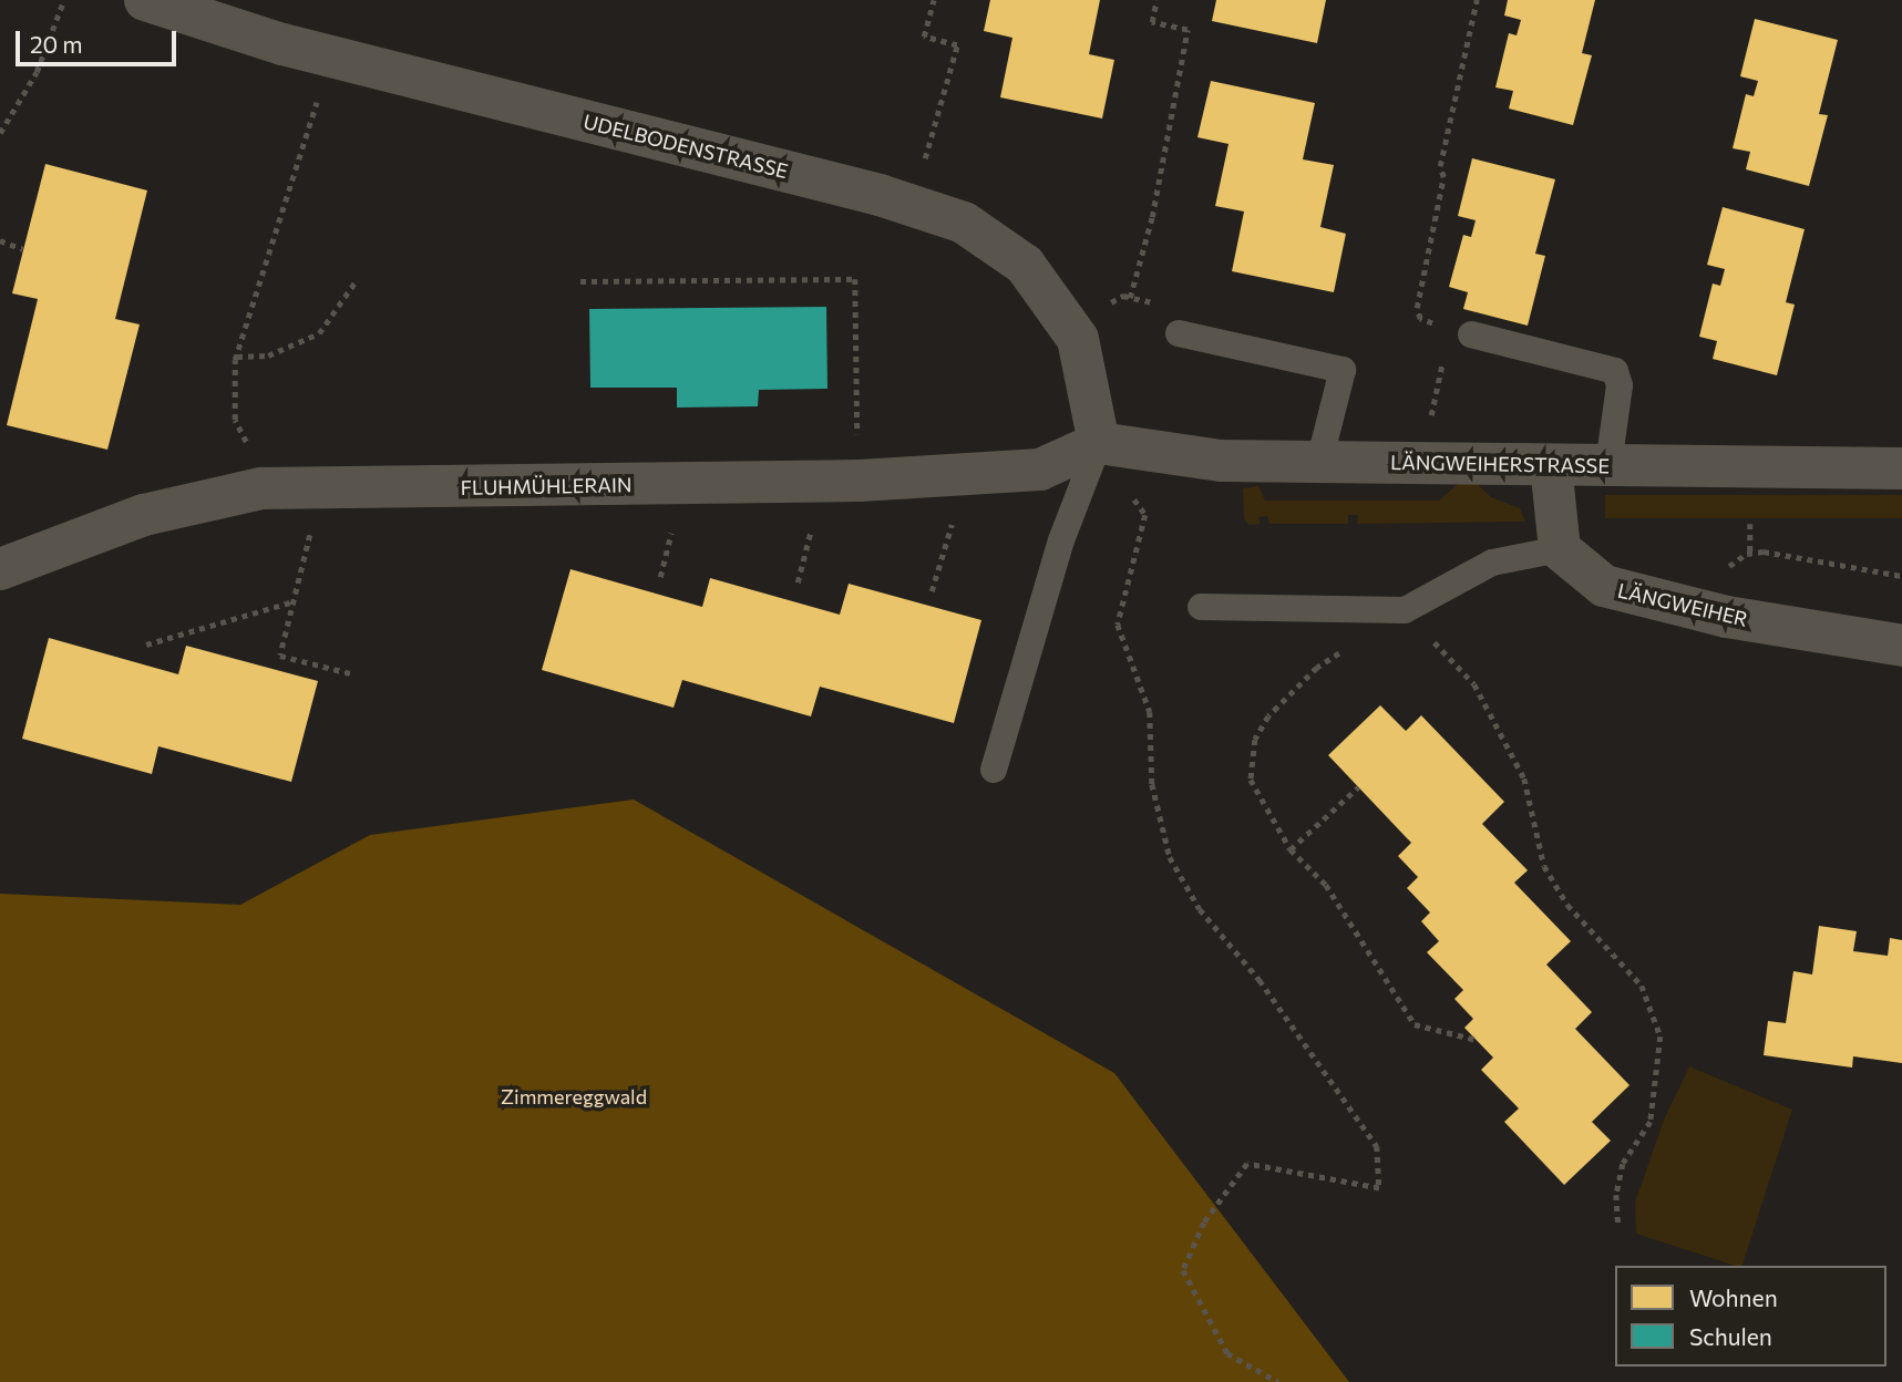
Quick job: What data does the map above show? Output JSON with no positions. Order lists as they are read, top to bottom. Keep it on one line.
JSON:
{"streets":{"street":["UDELBODENSTRASSE","LÄNGWEIHERSTRASSE","FLUHMÜHLERAIN","LÄNGWEIHER"]},"crossings":[["UDELBODENSTRASSE","LÄNGWEIHERSTRASSE"],["UDELBODENSTRASSE","FLUHMÜHLERAIN"],["LÄNGWEIHERSTRASSE","FLUHMÜHLERAIN"]],"parks":["Zimmereggwald"],"legend":["Wohnen","Schulen"],"scale_bar":"20 m"}
